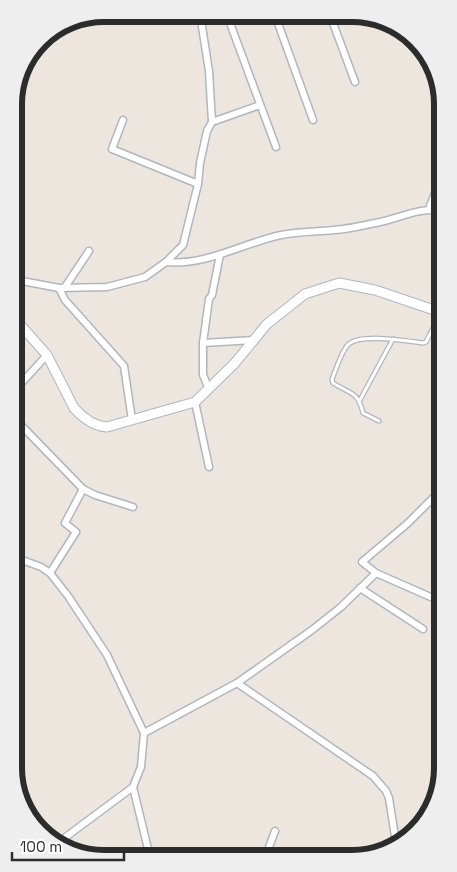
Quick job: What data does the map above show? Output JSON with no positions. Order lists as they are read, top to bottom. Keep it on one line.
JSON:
{"scale_bar":"100 m"}
